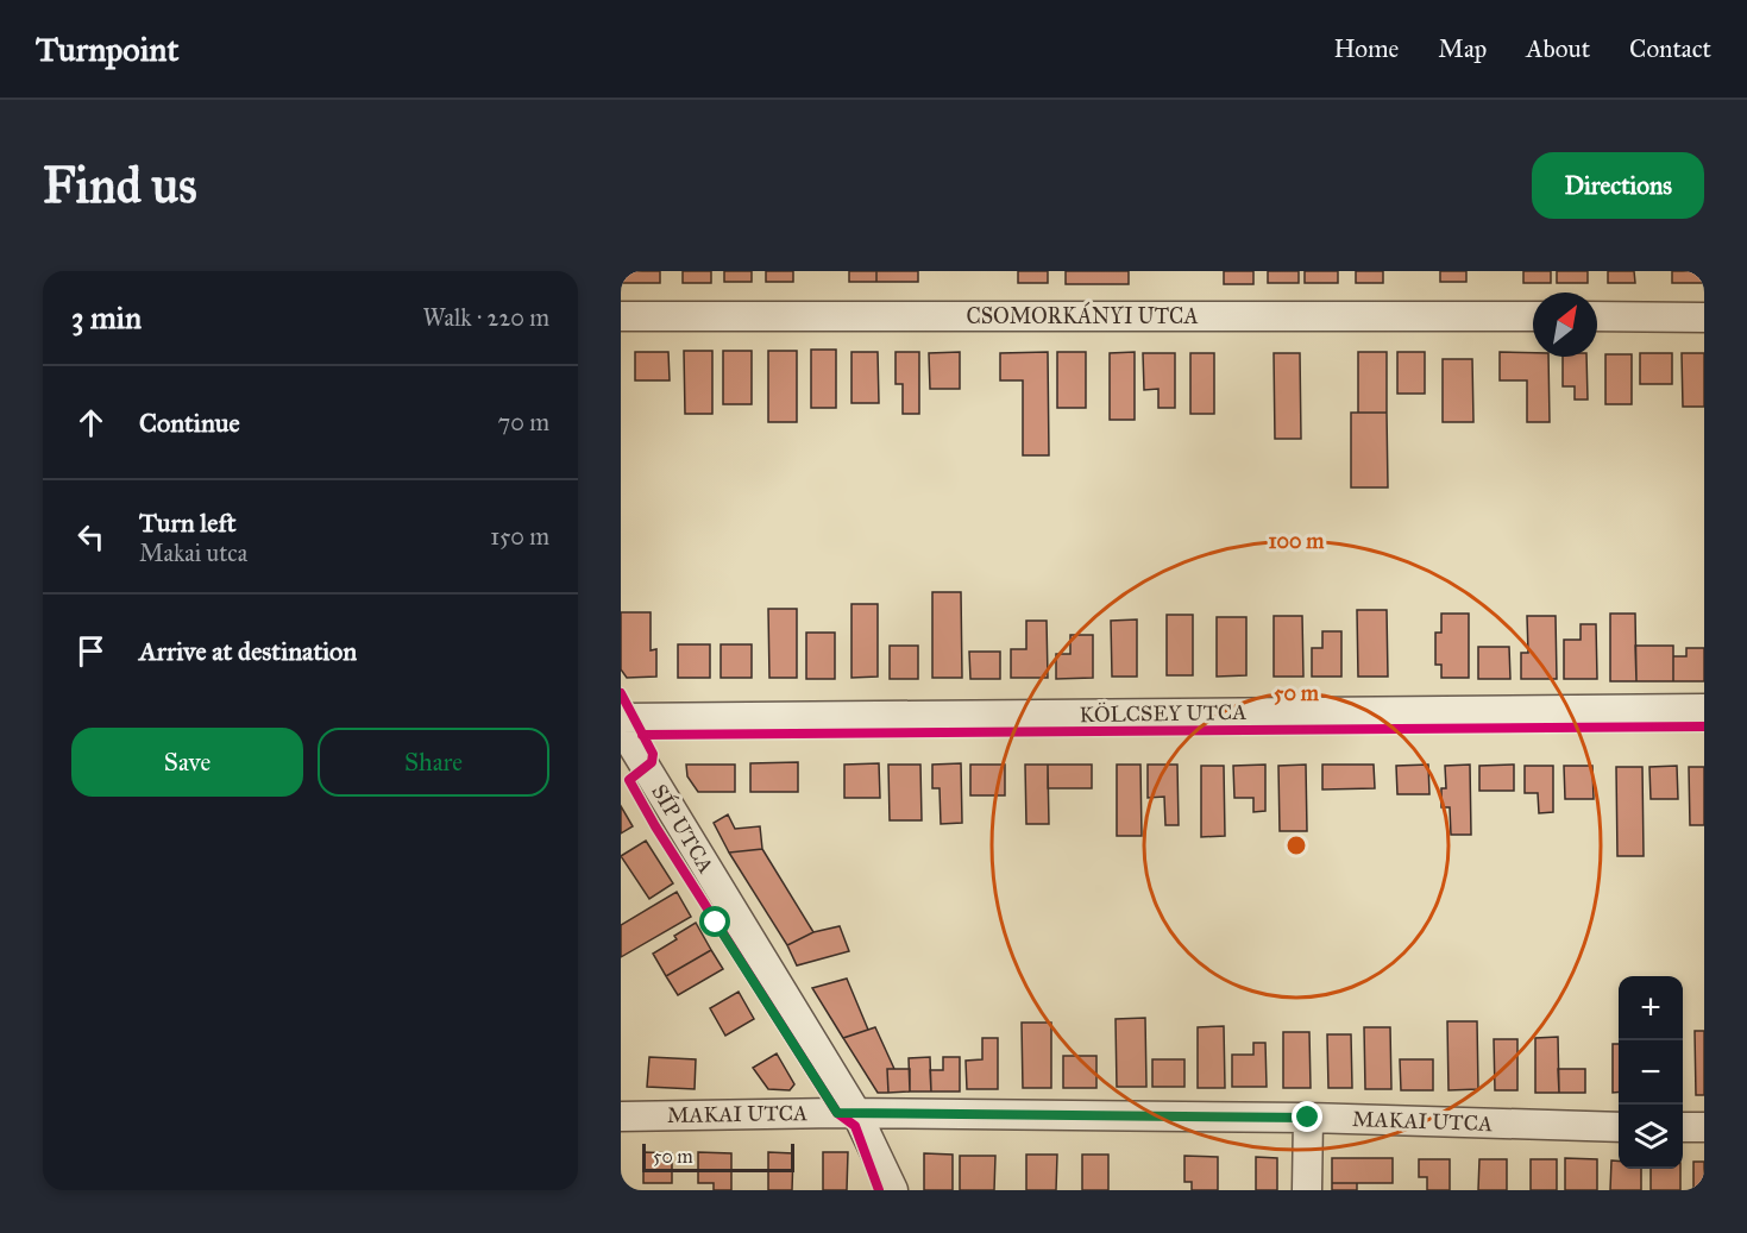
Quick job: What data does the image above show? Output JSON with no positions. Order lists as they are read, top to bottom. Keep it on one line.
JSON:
{"streets":{"street":["CSOMORKÁNYI UTCA","KÖLCSEY UTCA","SÍP UTCA","MAKAI UTCA"]},"crossings":[["SÍP UTCA","MAKAI UTCA"]],"scale_bar":"50 m","north":"top right","page":{"header":"Turnpoint","nav":["Home","Map","About","Contact"],"buttons":["Directions",["Save","Share"]],"title":"Find us","heading":["3 min","Walk · 220 m"],"list":[["Continue","70 m"],["Turn left","Makai utca","150 m"],"Arrive at destination"],"map_buttons":["+","−"],"scale":"50 m"},"rings":["100 m","50 m"]}
